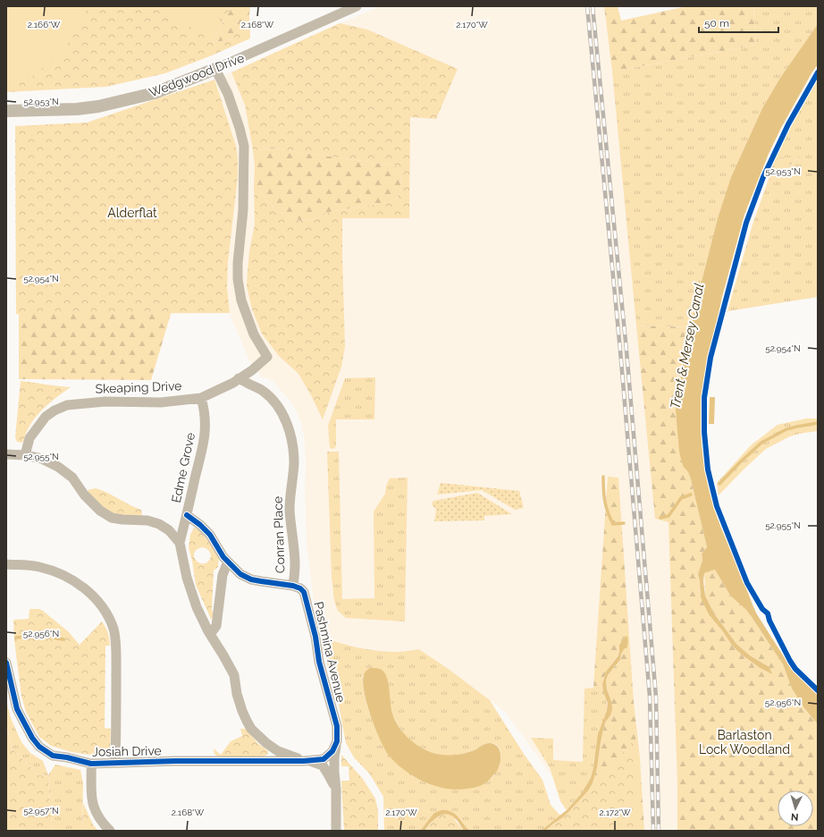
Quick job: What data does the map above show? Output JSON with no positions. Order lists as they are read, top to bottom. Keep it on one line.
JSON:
{"streets":{"street":["Wedgwood Drive","Skeaping Drive","Edme Grove","Conran Place","Pashmina Avenue","Josiah Drive"]},"crossings":[["Wedgwood Drive","Skeaping Drive"],["Skeaping Drive","Edme Grove"],["Skeaping Drive","Conran Place"],["Conran Place","Pashmina Avenue"],["Pashmina Avenue","Josiah Drive"]],"water":["Trent & Mersey Canal"],"parks":["Alderflat","Barlaston Lock Woodland"],"scale_bar":"50 m","north":"bottom","coordinates":["2.166°W","2.168°W","2.170°W","52.953°N","52.954°N","52.955°N","52.956°N","52.957°N","2.172°W"]}
